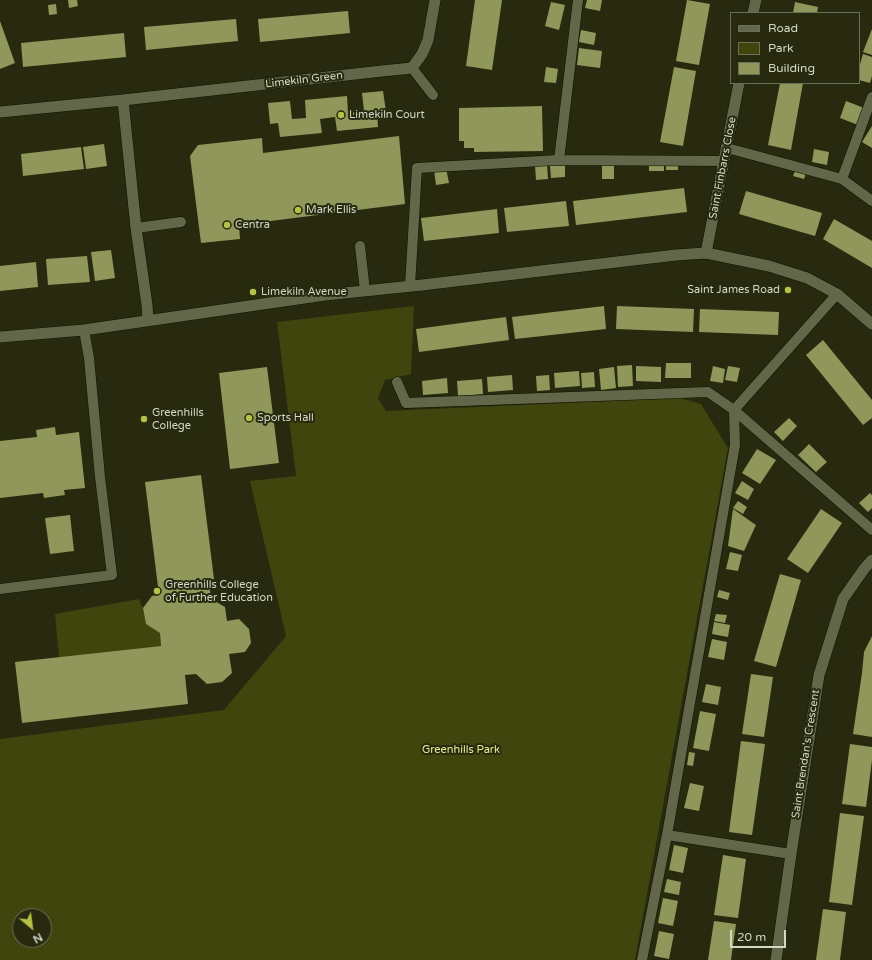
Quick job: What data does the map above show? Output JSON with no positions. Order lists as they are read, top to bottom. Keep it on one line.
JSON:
{"streets":{"street":["Limekiln Green","Saint Finbarrs Close","Saint Brendan's Crescent"]},"parks":["Greenhills Park"],"places":["Limekiln Court","Mark Ellis","Centra","Saint James Road","Limekiln Avenue","Sports Hall","Greenhills College","Greenhills College of Further Education"],"legend":["Road","Park","Building"],"scale_bar":"20 m","north":"bottom right"}
